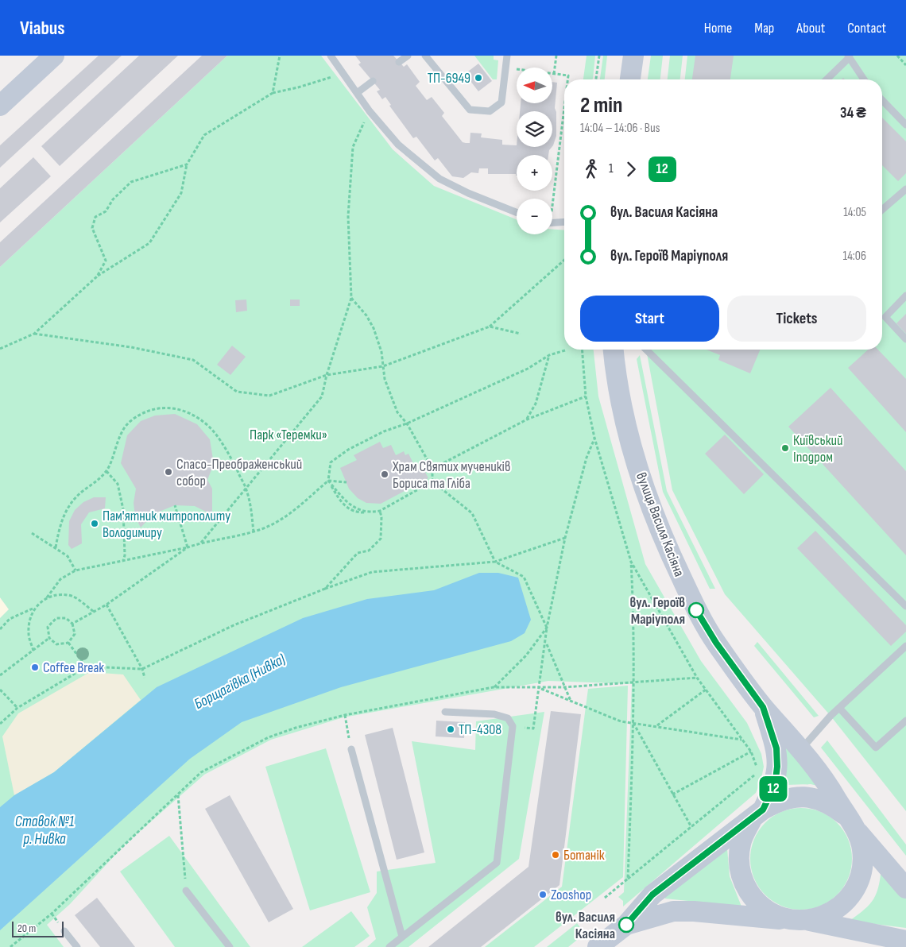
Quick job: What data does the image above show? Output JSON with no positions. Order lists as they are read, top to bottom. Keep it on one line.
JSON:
{"streets":{"street":["вулиця Василя Касіяна"]},"water":["Борщагівка (Нивка)","Ставок №1 р. Нивка"],"parks":["Парк «Теремки»"],"places":["ТП-6949","Київський Іподром","Спасо-Преображенський собор","Храм Святих мучеників Бориса та Гліба","Пам'ятник митрополиту Володимиру","вул. Героїв Маріуполя","Coffee Break","ТП-4308","Ботанік","Zooshop","вул. Василя Касіяна"],"lines":["bus line 12"],"scale_bar":"20 m","north":"left","page":{"header":"Viabus","nav":["Home","Map","About","Contact"],"on_map":"12","map_buttons":["+","−"],"heading":["2 min","14:04 – 14:06 · Bus","34 ₴"],"legs":["1","12"],"list":[{"name":"вул. Василя Касіяна","value":"14:05"},{"name":"вул. Героїв Маріуполя","value":"14:06"}],"buttons":["Start","Tickets"],"scale":"20 m"}}
